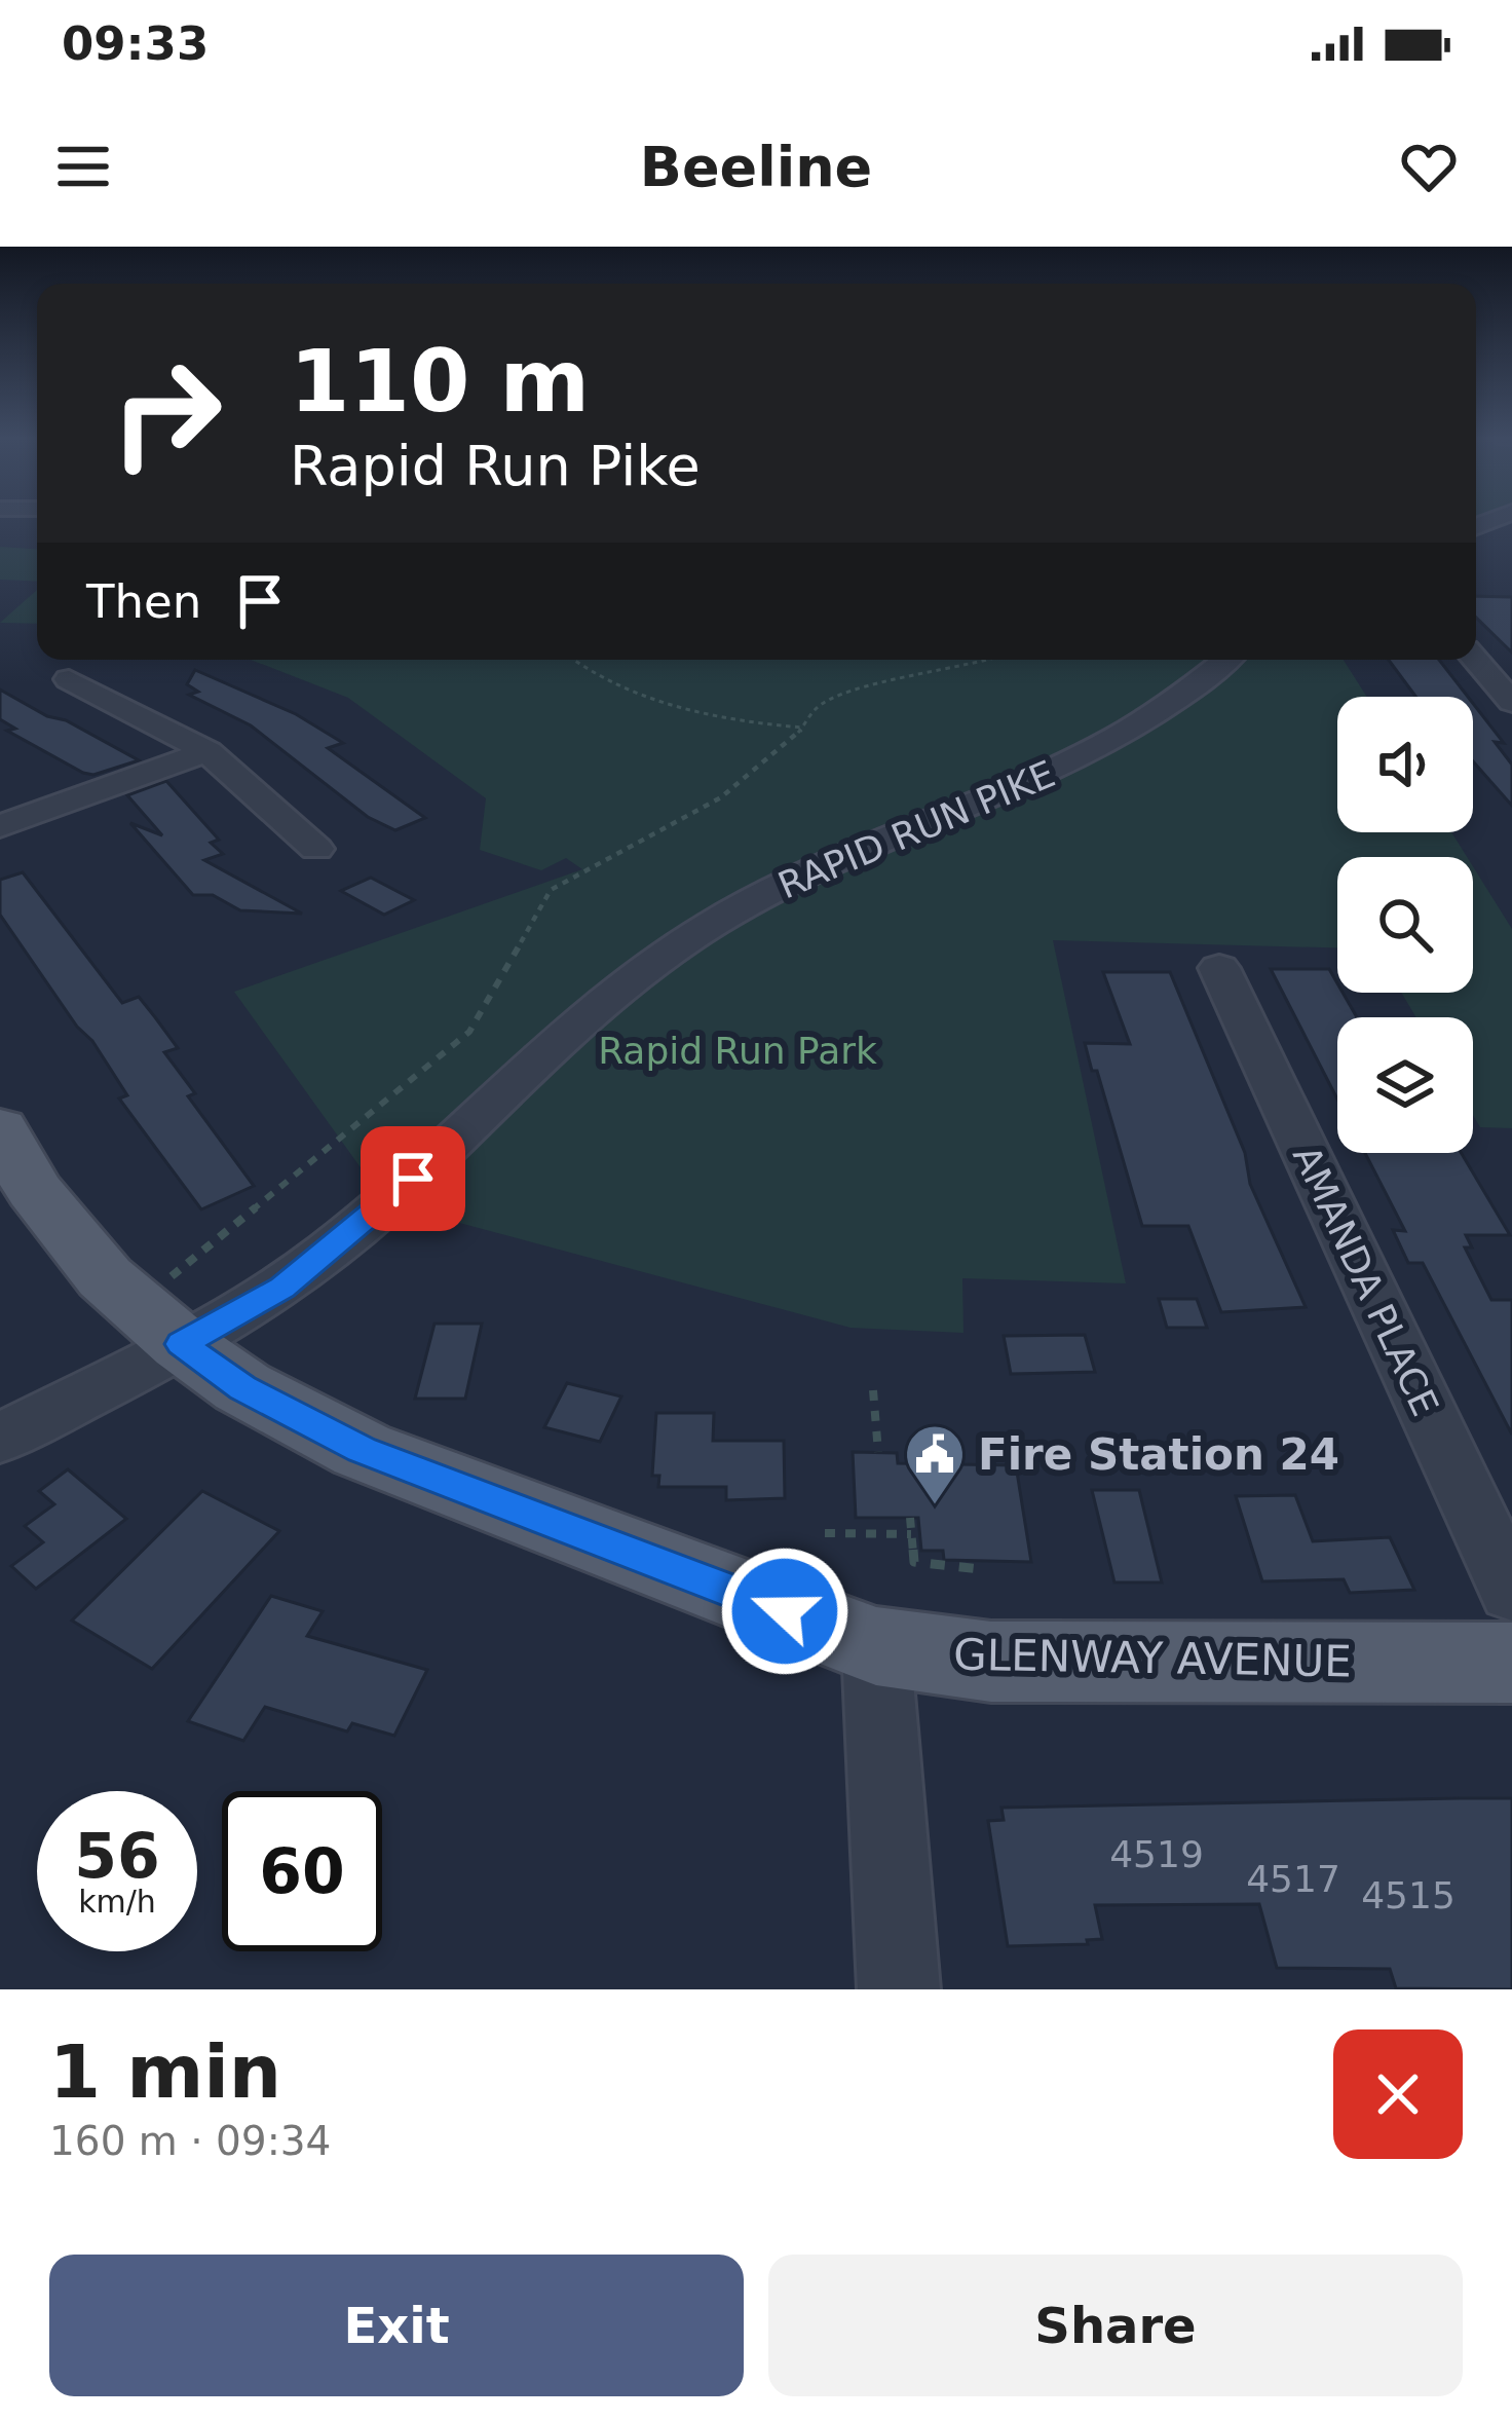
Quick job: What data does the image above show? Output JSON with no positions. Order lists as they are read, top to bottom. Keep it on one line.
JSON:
{"streets":{"main road":["GLENWAY AVENUE"],"street":["RAPID RUN PIKE","AMANDA PLACE"]},"crossings":[["RAPID RUN PIKE","GLENWAY AVENUE"]],"parks":["Rapid Run Park"],"places":{"public building":["Fire Station 24"]},"house_numbers":["4519","4517","4515"],"page":{"status":"09:33","header":"Beeline","turn":["110 m","Rapid Run Pike"],"then":"Then","speed":"56 km/h","limit":"60","heading":["1 min","160 m · 09:34"],"buttons":["Exit","Share"]}}
